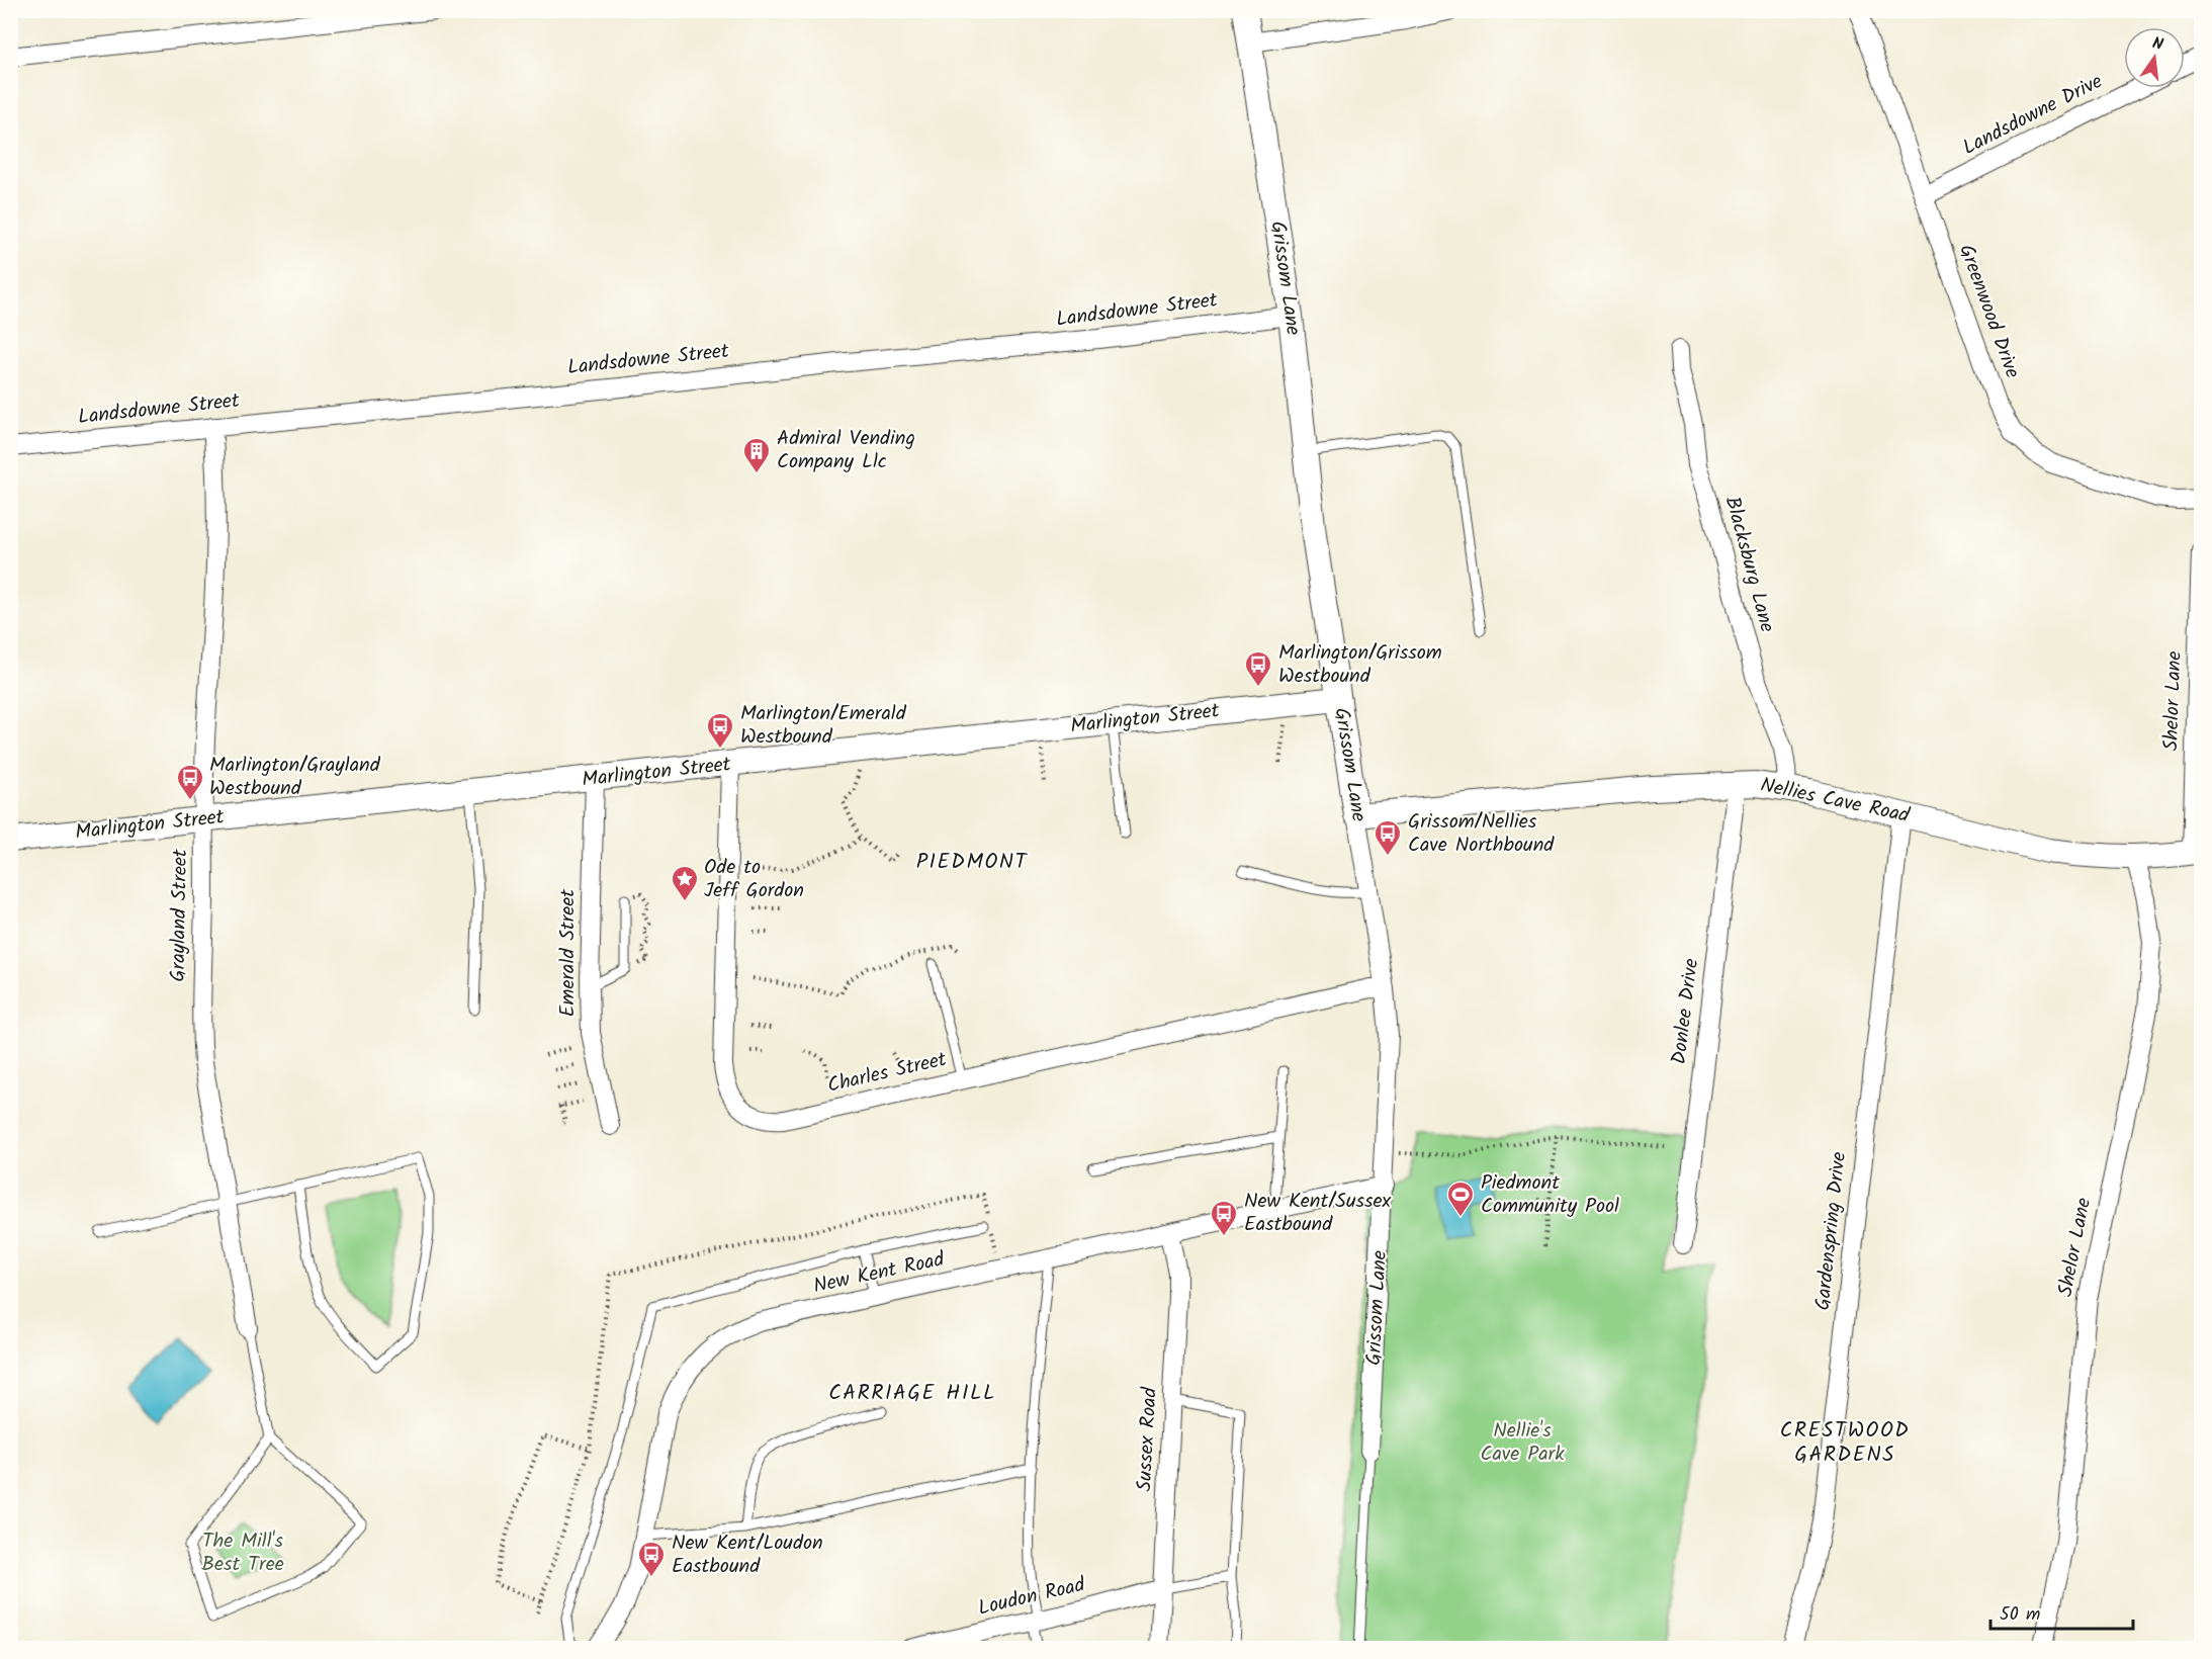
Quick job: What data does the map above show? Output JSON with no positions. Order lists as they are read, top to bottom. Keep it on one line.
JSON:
{"streets":{"street":["Landsdowne Drive","Grissom Lane","Landsdowne Street","Greenwood Drive","Blacksburg Lane","Shelor Lane","Marlington Street","Nellies Cave Road","Grayland Street","Emerald Street","Donlee Drive","Charles Street","Gardenspring Drive","New Kent Road","Sussex Road","Loudon Road"]},"crossings":[["Landsdowne Drive","Greenwood Drive"],["Grissom Lane","Landsdowne Street"],["Grissom Lane","Marlington Street"],["Grissom Lane","Nellies Cave Road"],["Grissom Lane","Charles Street"],["Grissom Lane","New Kent Road"],["Landsdowne Street","Grayland Street"],["Blacksburg Lane","Nellies Cave Road"],["Shelor Lane","Nellies Cave Road"],["Marlington Street","Grayland Street"],["Marlington Street","Emerald Street"],["Marlington Street","Charles Street"],["Nellies Cave Road","Donlee Drive"],["Nellies Cave Road","Gardenspring Drive"],["New Kent Road","Sussex Road"],["Sussex Road","Loudon Road"]],"districts":["PIEDMONT","CARRIAGE HILL","CRESTWOOD GARDENS"],"parks":["Nellie's Cave Park","The Mill's Best Tree"],"places":{"building":["Admiral Vending Company Llc"],"bus stop":["Marlington/Grissom Westbound","Marlington/Emerald Westbound","Marlington/Grayland Westbound","Grissom/Nellies Cave Northbound","New Kent/Sussex Eastbound","New Kent/Loudon Eastbound"],"place":["Ode to Jeff Gordon"],"sports":["Piedmont Community Pool"]},"scale_bar":"50 m","north":"top"}
